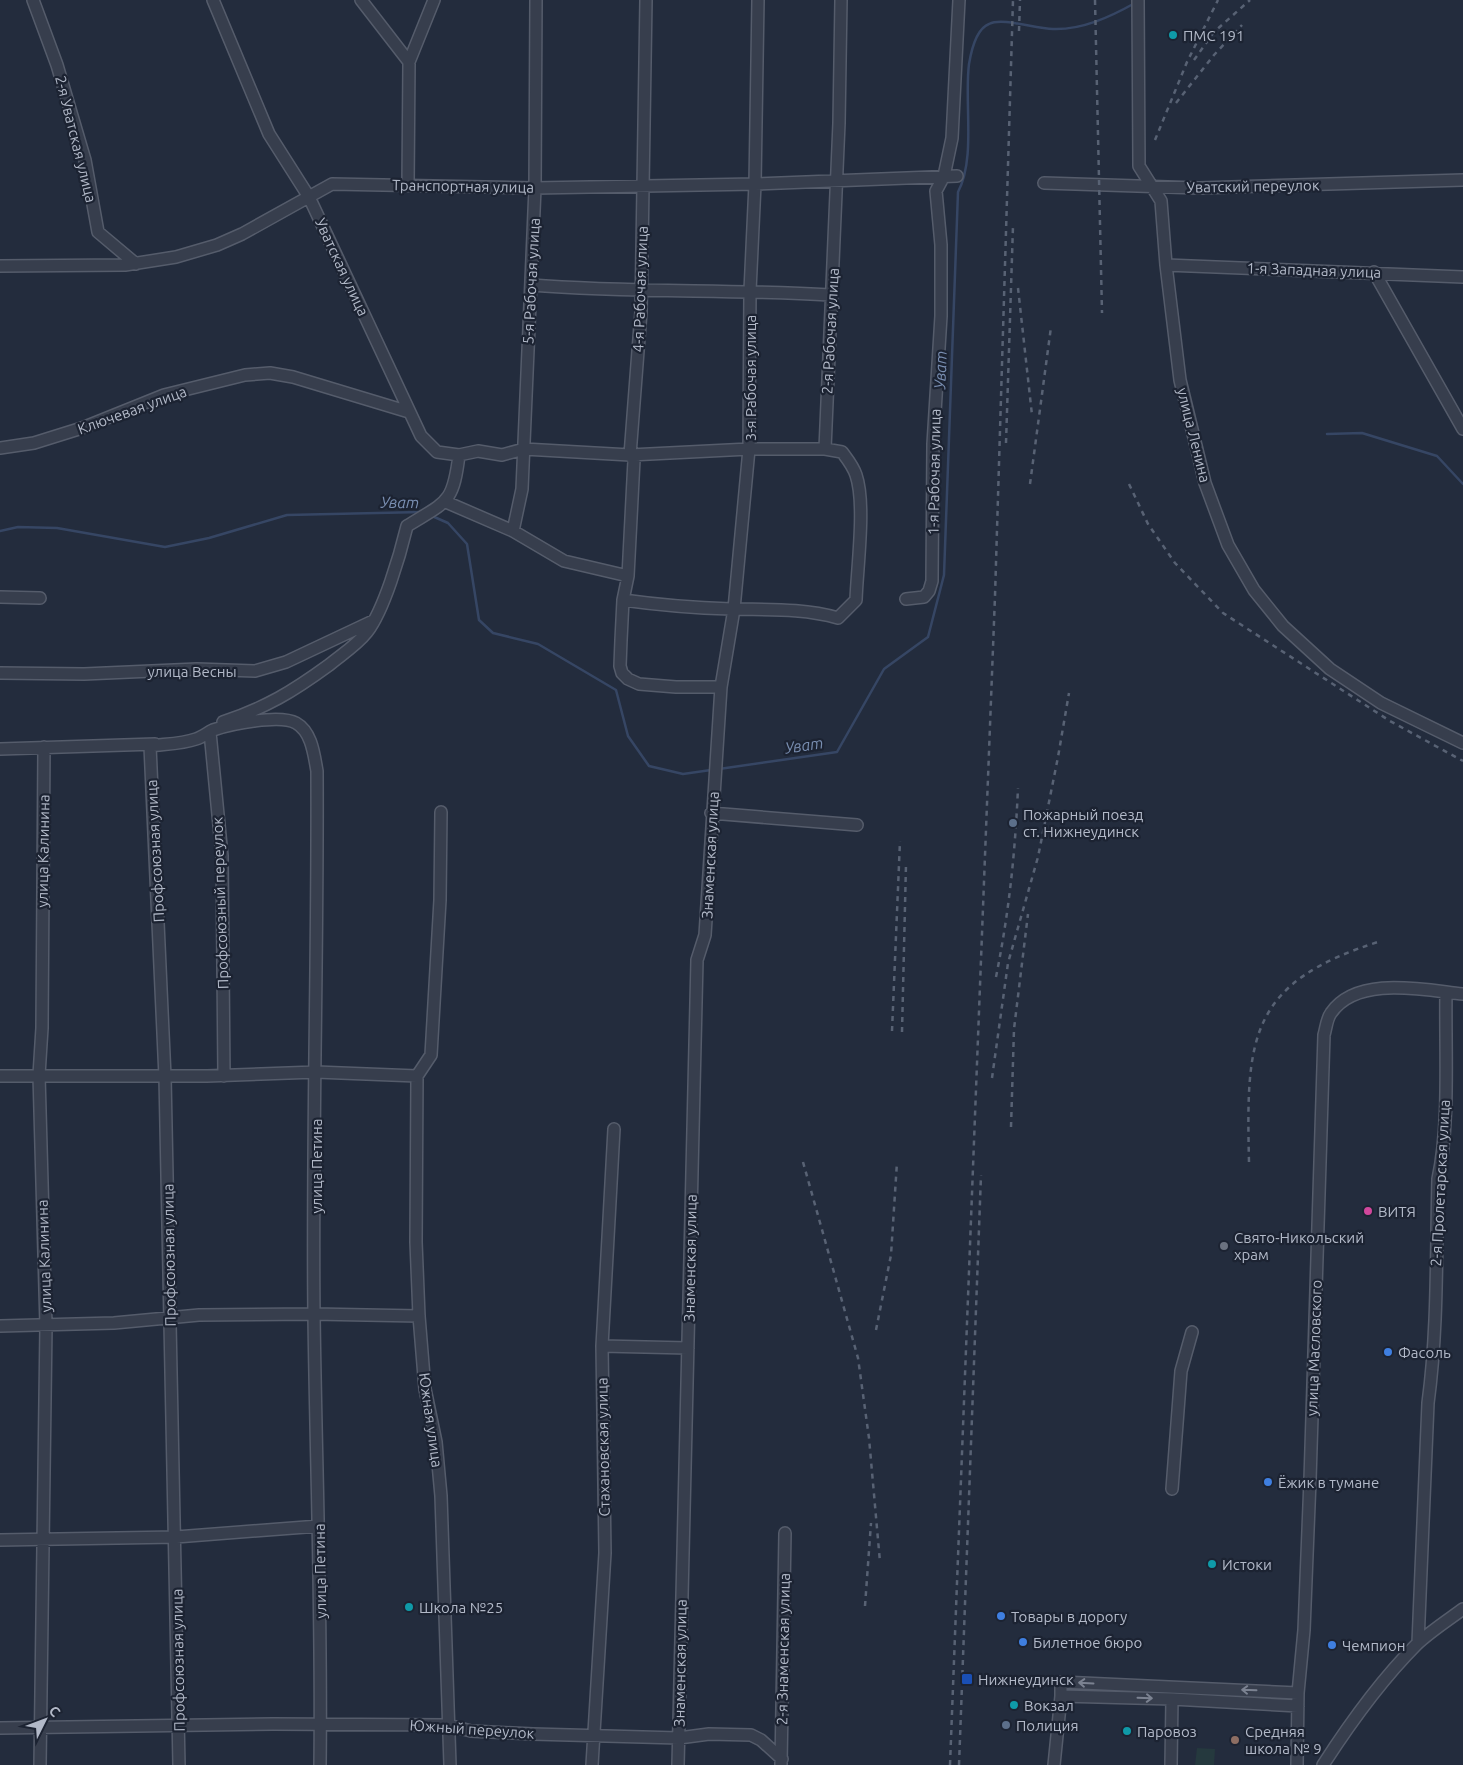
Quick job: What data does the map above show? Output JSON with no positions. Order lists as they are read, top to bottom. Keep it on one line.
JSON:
{"streets":{"street":["2-я Уватская улица","Транспортная улица","Уватский переулок","Уватская улица","1-я Западная улица","5-я Рабочая улица","4-я Рабочая улица","2-я Рабочая улица","3-я Рабочая улица","Ключевая улица","улица Ленина","1-я Рабочая улица","улица Весны","улица Калинина","Профсоюзная улица","Знаменская улица","Профсоюзный переулок","улица Петина","2-я Пролетарская улица","улица Масловского","Южная улица","Стахановская улица","2-я Знаменская улица","Южный переулок"]},"crossings":[["2-я Уватская улица","Транспортная улица"],["Транспортная улица","Уватская улица"],["Транспортная улица","5-я Рабочая улица"],["Транспортная улица","4-я Рабочая улица"],["Транспортная улица","2-я Рабочая улица"],["Транспортная улица","3-я Рабочая улица"],["Транспортная улица","1-я Рабочая улица"],["Уватский переулок","улица Ленина"],["Уватская улица","5-я Рабочая улица"],["Уватская улица","4-я Рабочая улица"],["Уватская улица","2-я Рабочая улица"],["Уватская улица","3-я Рабочая улица"],["Уватская улица","Ключевая улица"],["1-я Западная улица","улица Ленина"],["4-я Рабочая улица","3-я Рабочая улица"],["3-я Рабочая улица","Знаменская улица"],["улица Калинина","Южный переулок"],["Профсоюзная улица","улица Петина"],["Профсоюзная улица","Южный переулок"],["Знаменская улица","Южный переулок"],["Профсоюзный переулок","улица Петина"],["улица Петина","Южный переулок"],["2-я Пролетарская улица","улица Масловского"],["Южная улица","Южный переулок"],["Стахановская улица","Южный переулок"],["2-я Знаменская улица","Южный переулок"]],"water":["Уват"],"places":{"other":["ПМС 191","Пожарный поезд ст. Нижнеудинск","ВИТЯ","Свято-Никольский храм","Фасоль","Ёжик в тумане","Истоки","Школа №25","Товары в дорогу","Билетное бюро","Чемпион","Вокзал","Полиция","Паровоз","Средняя школа № 9"],"transit":["Нижнеудинск"]},"north":"top right"}
